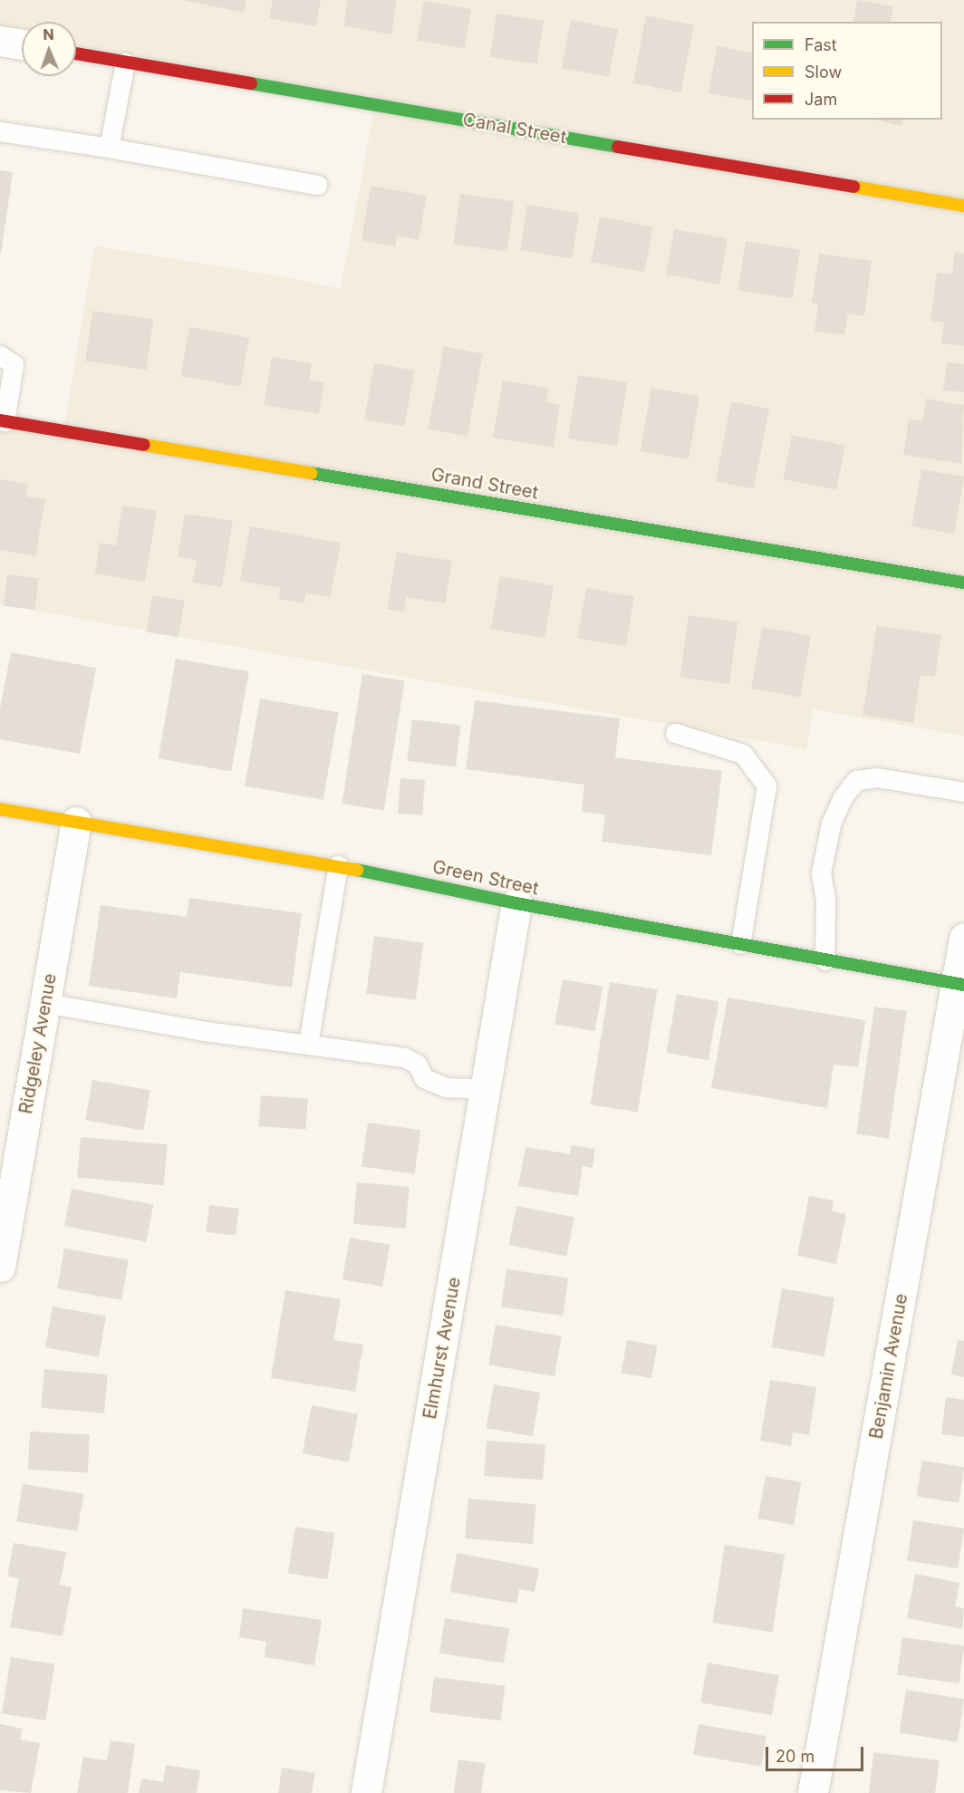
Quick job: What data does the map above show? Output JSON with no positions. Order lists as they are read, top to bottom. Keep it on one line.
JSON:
{"streets":{"street":["Canal Street","Grand Street","Green Street","Ridgeley Avenue","Elmhurst Avenue","Benjamin Avenue"]},"crossings":[["Green Street","Ridgeley Avenue"],["Green Street","Elmhurst Avenue"],["Green Street","Benjamin Avenue"]],"legend":["Fast","Slow","Jam"],"scale_bar":"20 m","north":"top"}
